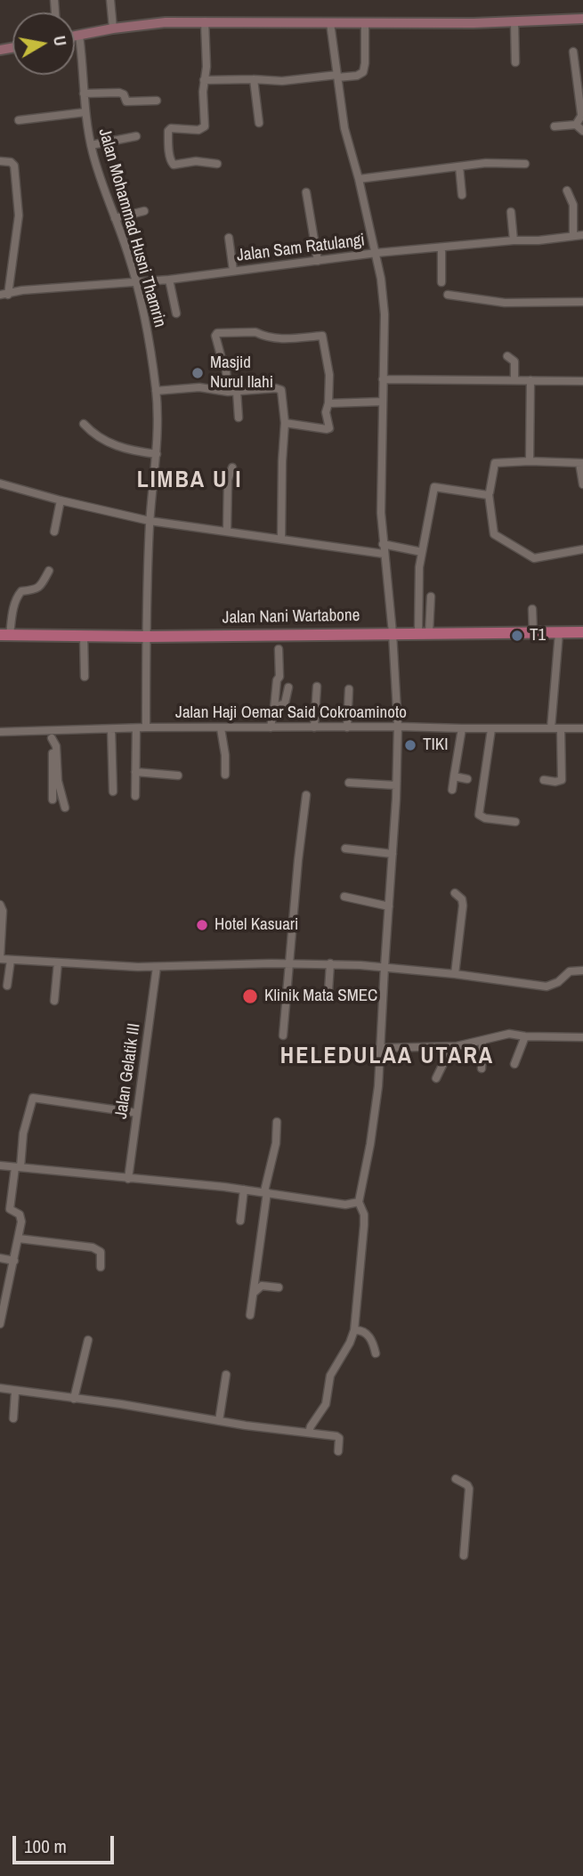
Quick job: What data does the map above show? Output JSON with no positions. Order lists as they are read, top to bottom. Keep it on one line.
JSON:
{"streets":{"main road":["Jalan Nani Wartabone"],"street":["Jalan Mohammad Husni Thamrin","Jalan Sam Ratulangi","Jalan Haji Oemar Said Cokroaminoto","Jalan Gelatik III"]},"crossings":[["Jalan Mohammad Husni Thamrin","Jalan Sam Ratulangi"],["Jalan Mohammad Husni Thamrin","Jalan Nani Wartabone"],["Jalan Mohammad Husni Thamrin","Jalan Haji Oemar Said Cokroaminoto"]],"districts":["LIMBA U I","HELEDULAA UTARA"],"places":["Masjid Nurul Ilahi","T1","TIKI","Hotel Kasuari","Klinik Mata SMEC"],"scale_bar":"100 m","north":"right"}
